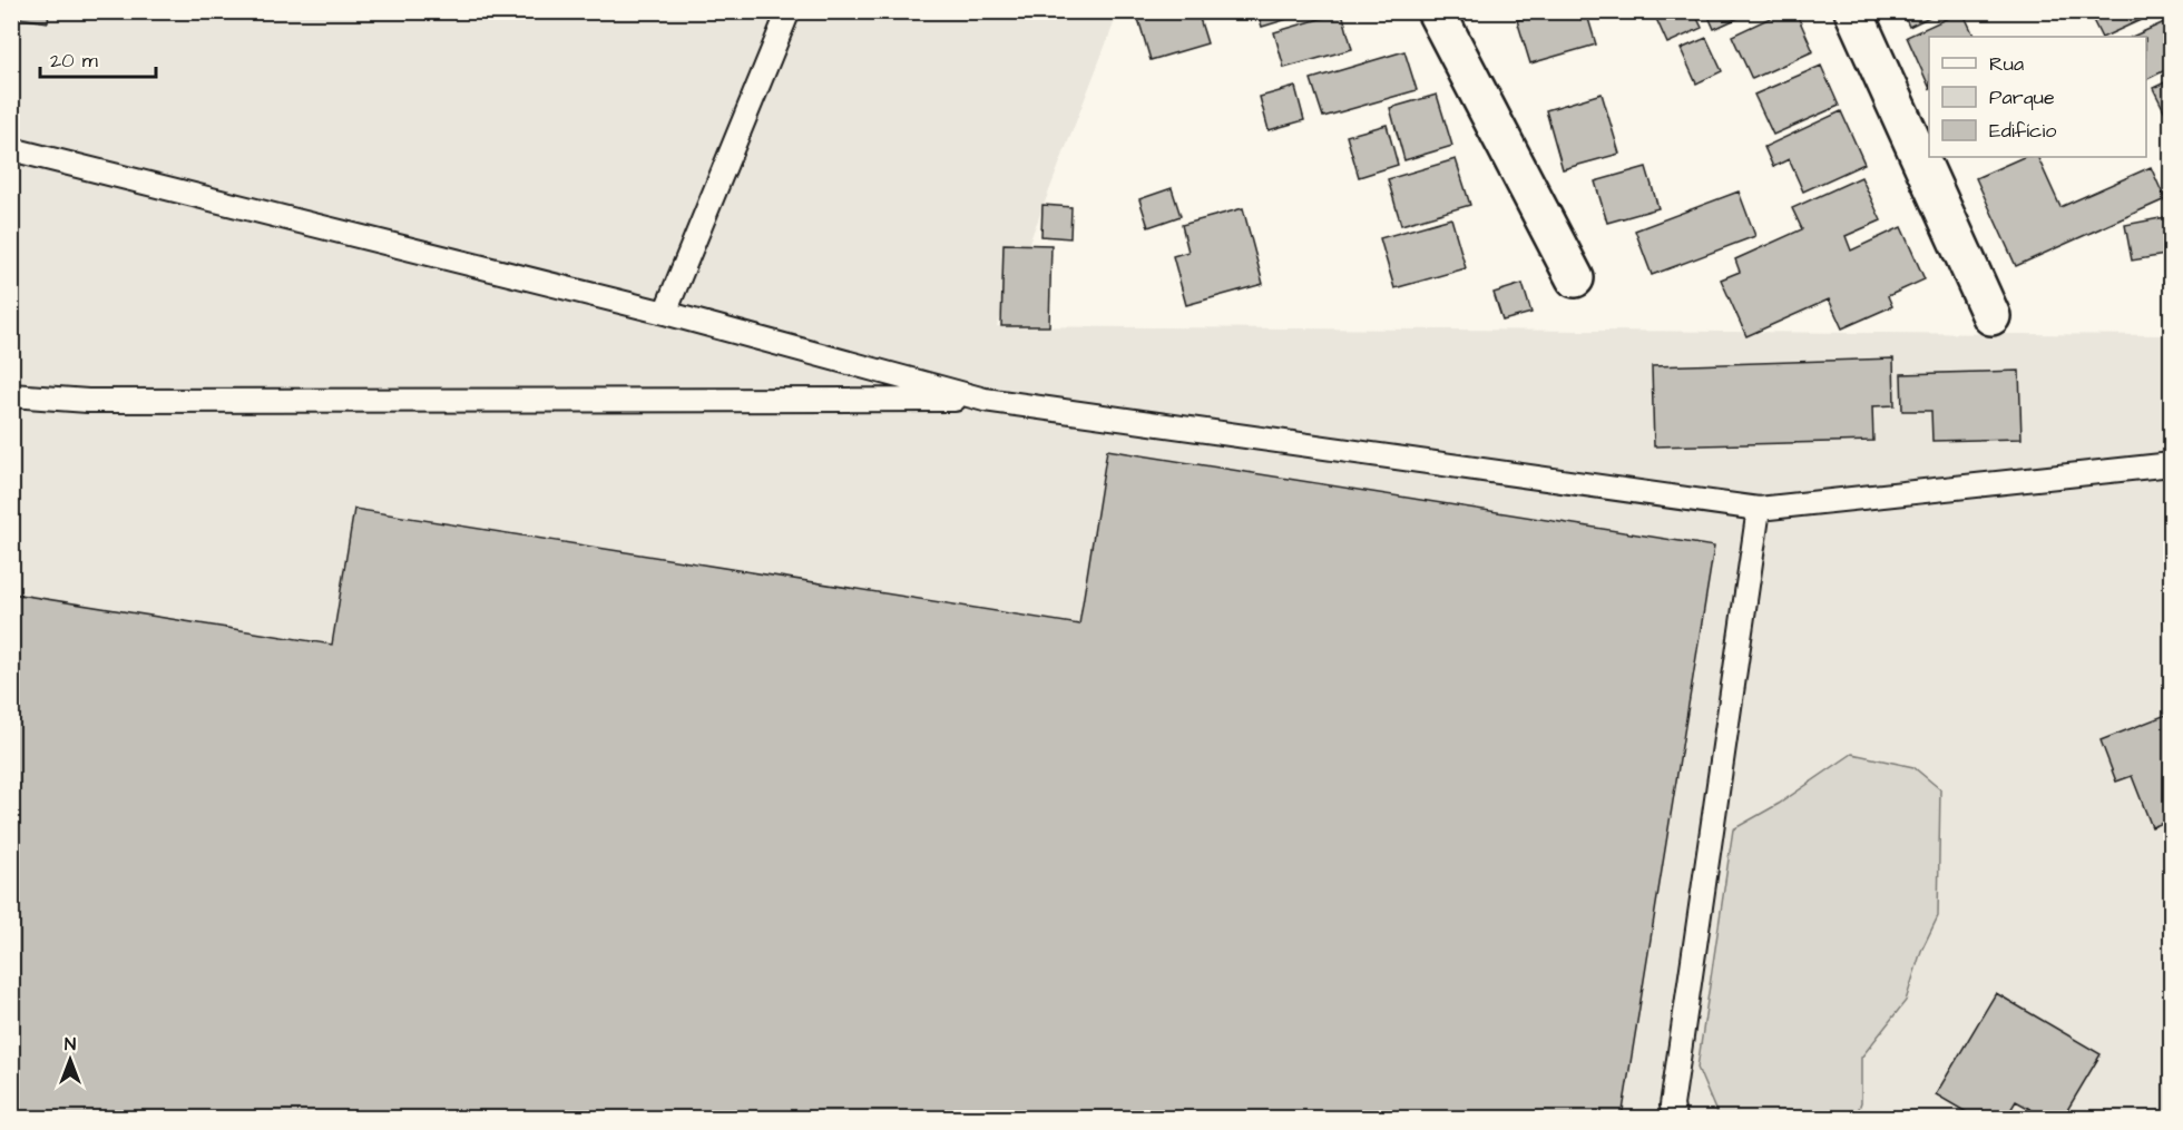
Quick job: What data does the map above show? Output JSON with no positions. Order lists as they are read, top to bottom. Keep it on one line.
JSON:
{"legend":["Rua","Parque","Edifício"],"scale_bar":"20 m","north":"top"}
